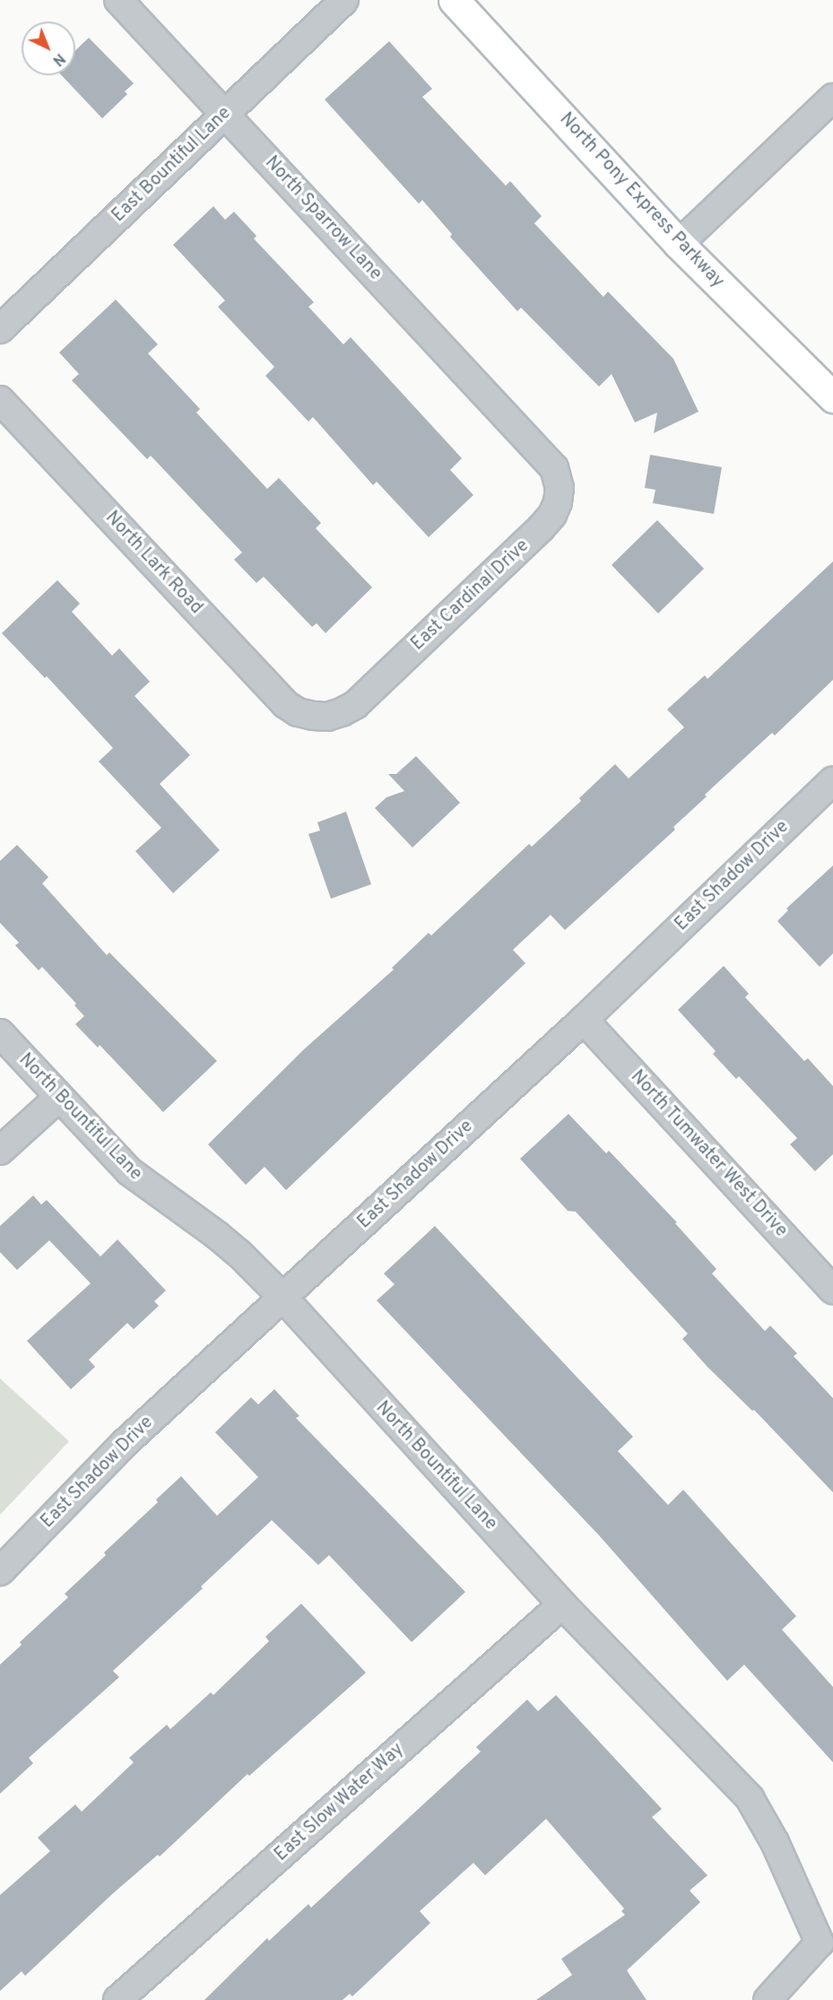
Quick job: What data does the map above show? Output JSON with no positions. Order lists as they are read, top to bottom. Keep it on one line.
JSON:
{"streets":{"main road":["North Pony Express Parkway"],"street":["East Bountiful Lane","North Sparrow Lane","North Lark Road","East Cardinal Drive","East Shadow Drive","North Bountiful Lane","North Tumwater West Drive","East Slow Water Way"]},"crossings":[["East Bountiful Lane","North Sparrow Lane"],["North Sparrow Lane","East Cardinal Drive"],["North Lark Road","East Cardinal Drive"],["East Shadow Drive","North Bountiful Lane"],["East Shadow Drive","North Tumwater West Drive"],["North Bountiful Lane","East Slow Water Way"]],"north":"bottom right"}
